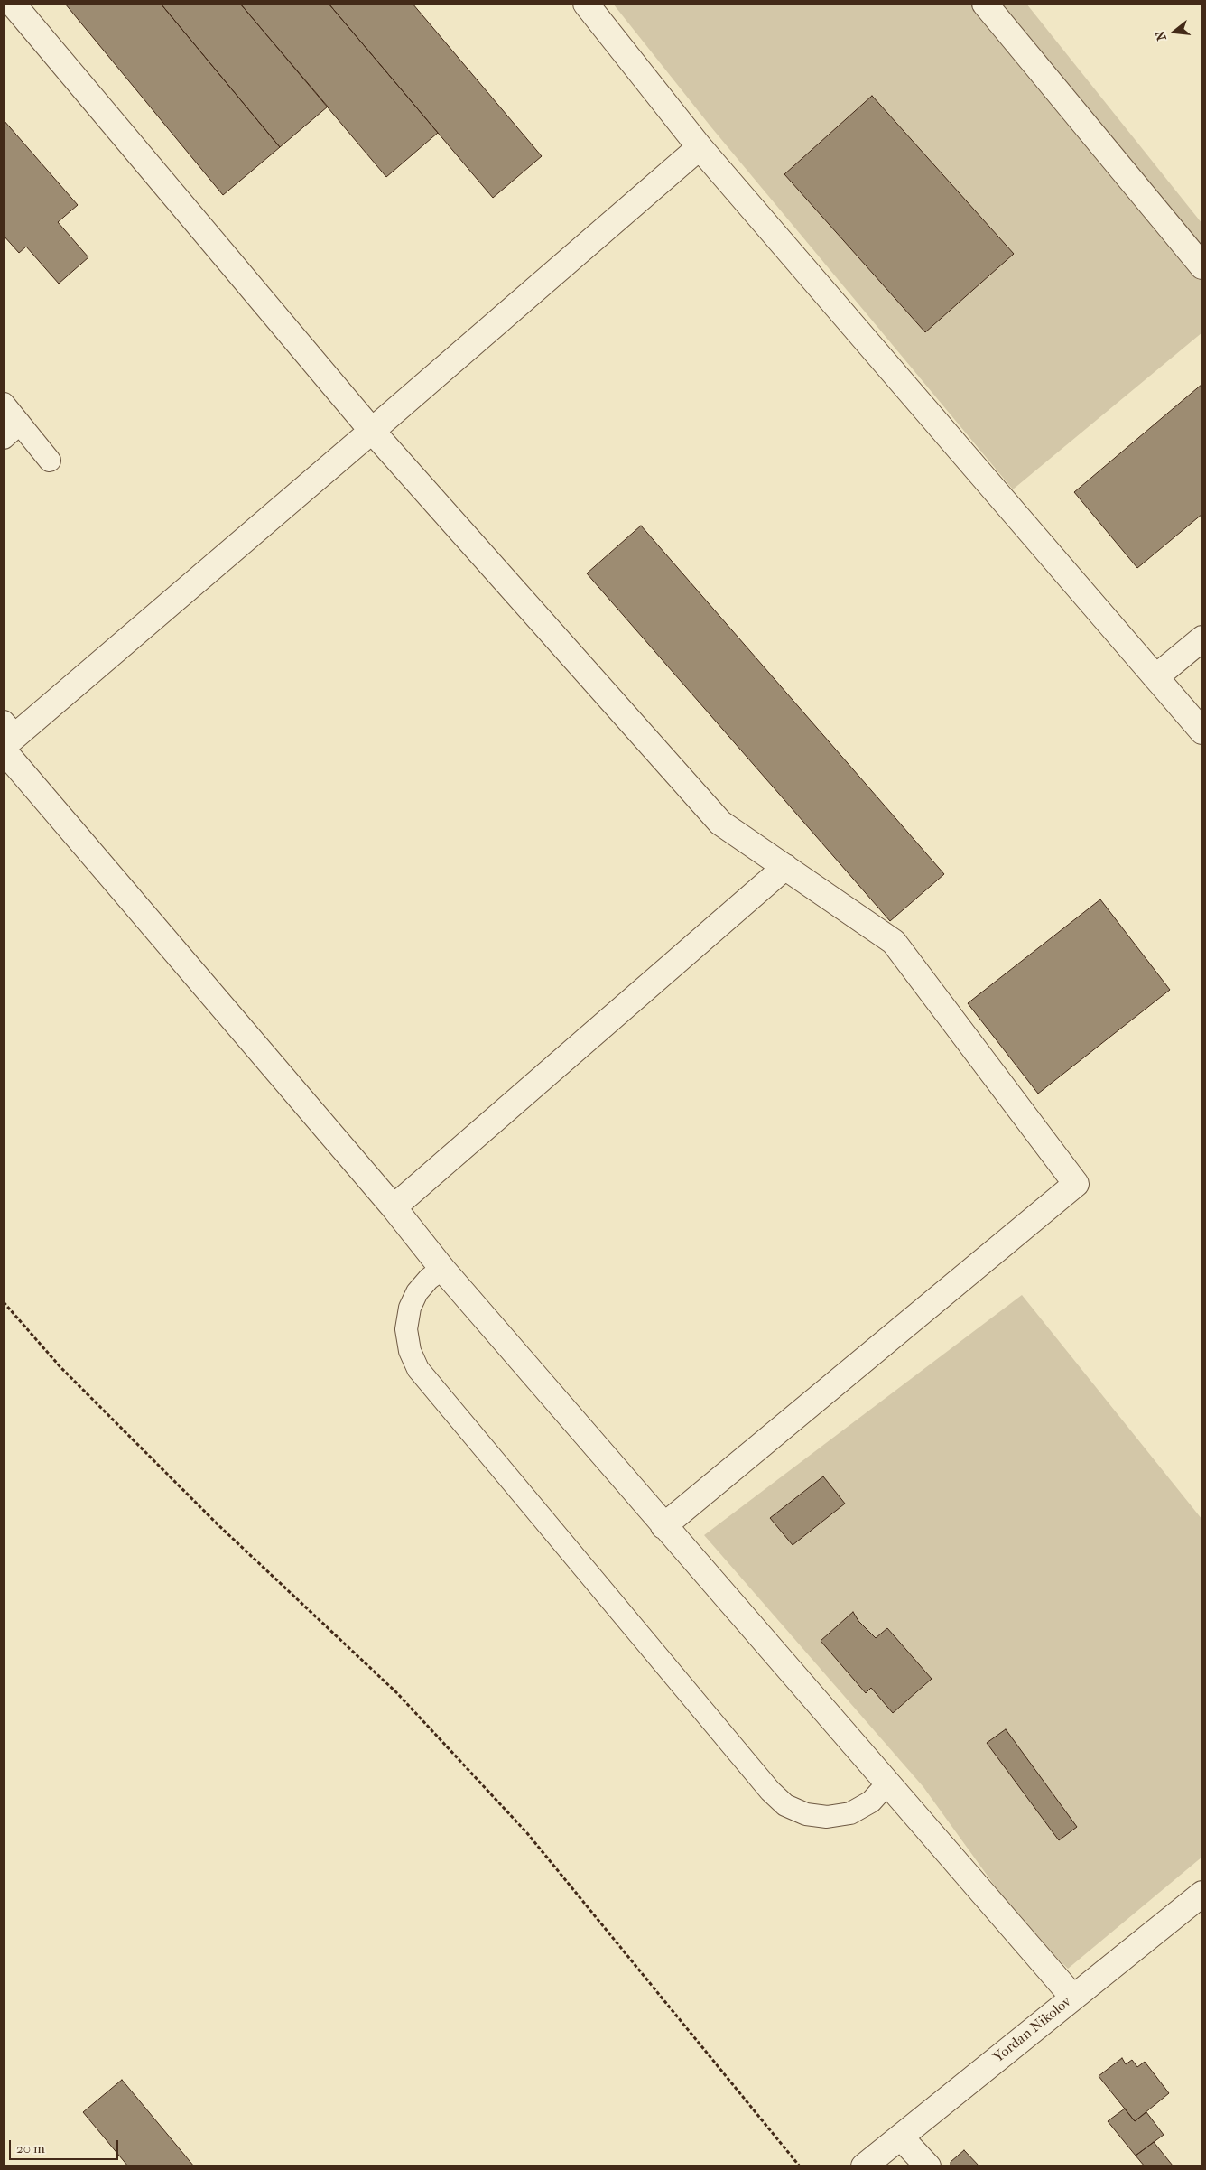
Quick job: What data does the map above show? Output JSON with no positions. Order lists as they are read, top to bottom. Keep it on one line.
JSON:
{"streets":{"street":["Yordan Nikolov"]},"scale_bar":"20 m","north":"left"}
